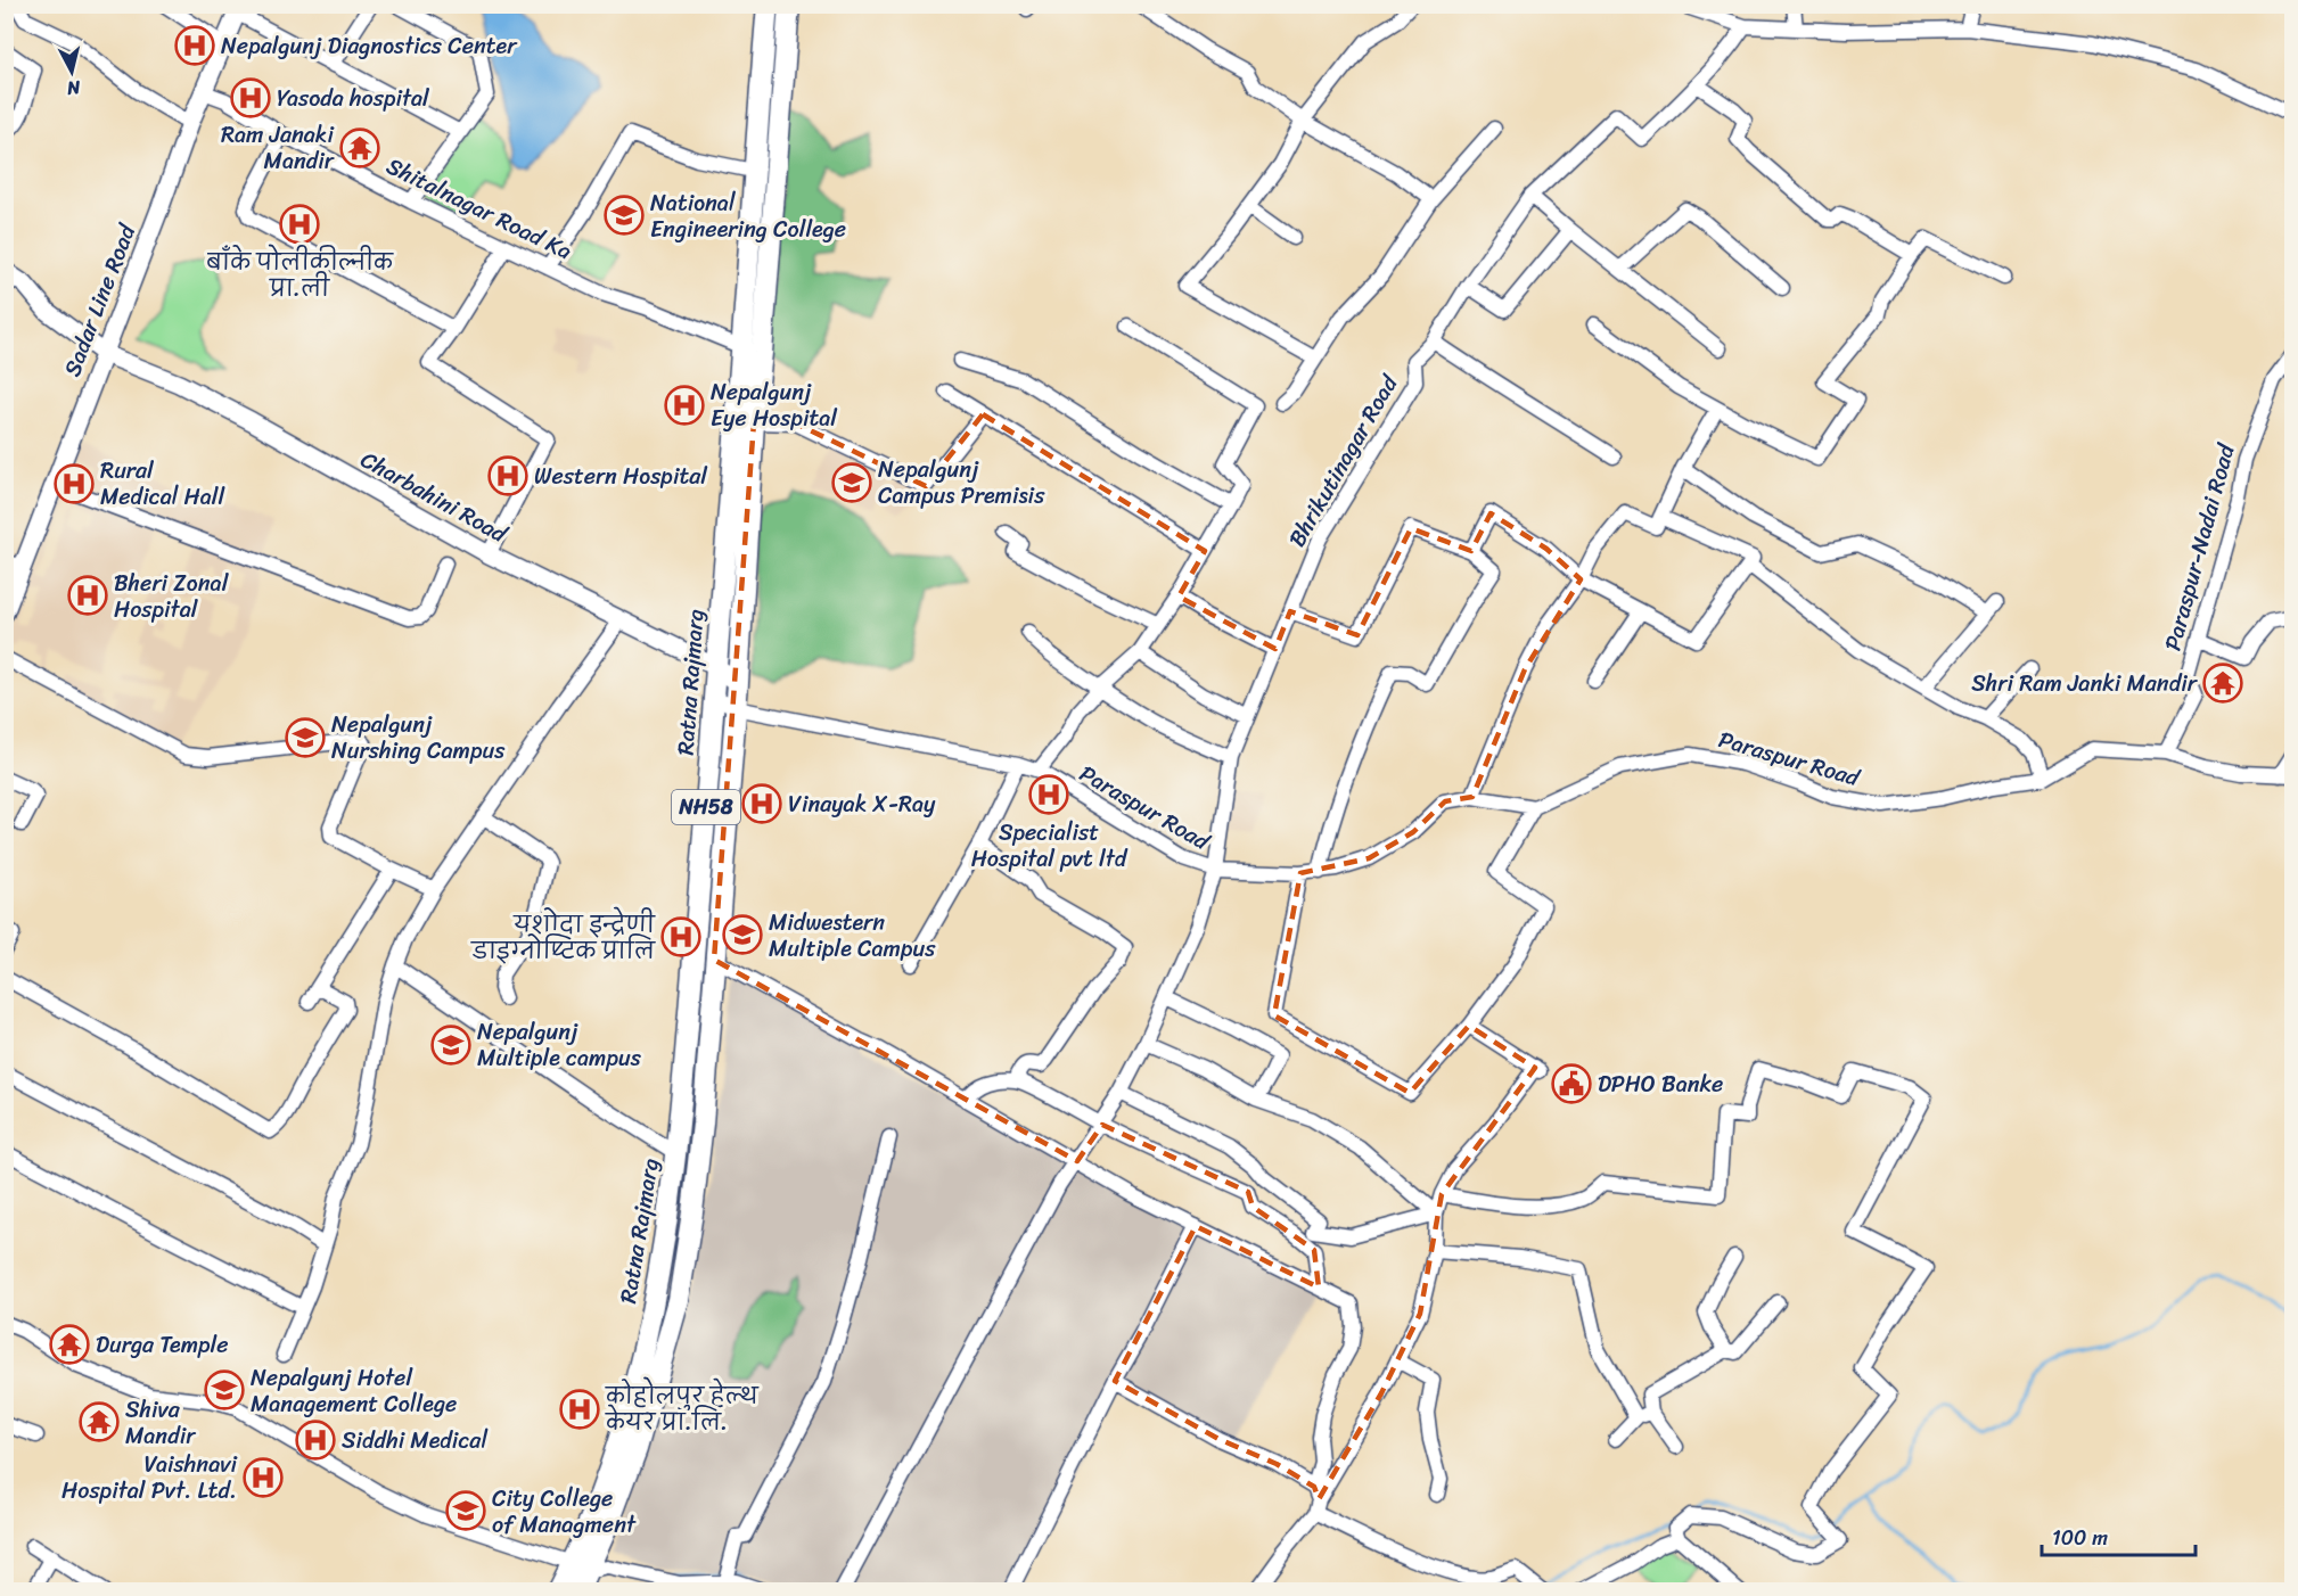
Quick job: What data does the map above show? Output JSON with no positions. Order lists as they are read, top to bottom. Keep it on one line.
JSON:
{"streets":{"highway":["Ratna Rajmarg","NH58"],"main road":["Sadar Line Road","Charbahini Road"],"street":["Shitalnagar Road Ka","Bhrikutinagar Road","Paraspur-Nadai Road","Paraspur Road"]},"crossings":[["Shitalnagar Road Ka","Sadar Line Road"],["Shitalnagar Road Ka","Ratna Rajmarg"],["Sadar Line Road","Charbahini Road"],["Bhrikutinagar Road","Paraspur Road"],["Charbahini Road","Ratna Rajmarg"],["Paraspur-Nadai Road","Paraspur Road"],["Ratna Rajmarg","Paraspur Road"]],"places":{"hospital":["Nepalgunj Diagnostics Center","Yasoda hospital","बाँके पोलीकील्नीक प्रा.ली","Nepalgunj Eye Hospital","Western Hospital","Rural Medical Hall","Bheri Zonal Hospital","Specialist Hospital pvt ltd","Vinayak X-Ray","यशोदा इन्द्रेणी डाइग्नोष्टिक प्रालि","काेहाेलपुर हेल्थ केयर प्रा.लि.","Siddhi Medical","Vaishnavi Hospital Pvt. Ltd."],"temple":["Ram Janaki Mandir","Shri Ram Janki Mandir","Durga Temple","Shiva Mandir"],"school or university":["National Engineering College","Nepalgunj Campus Premisis","Nepalgunj Nurshing Campus","Midwestern Multiple Campus","Nepalgunj Multiple campus","Nepalgunj Hotel Management College","City College of Managment"],"public building":["DPHO Banke"]},"scale_bar":"100 m","north":"bottom"}
